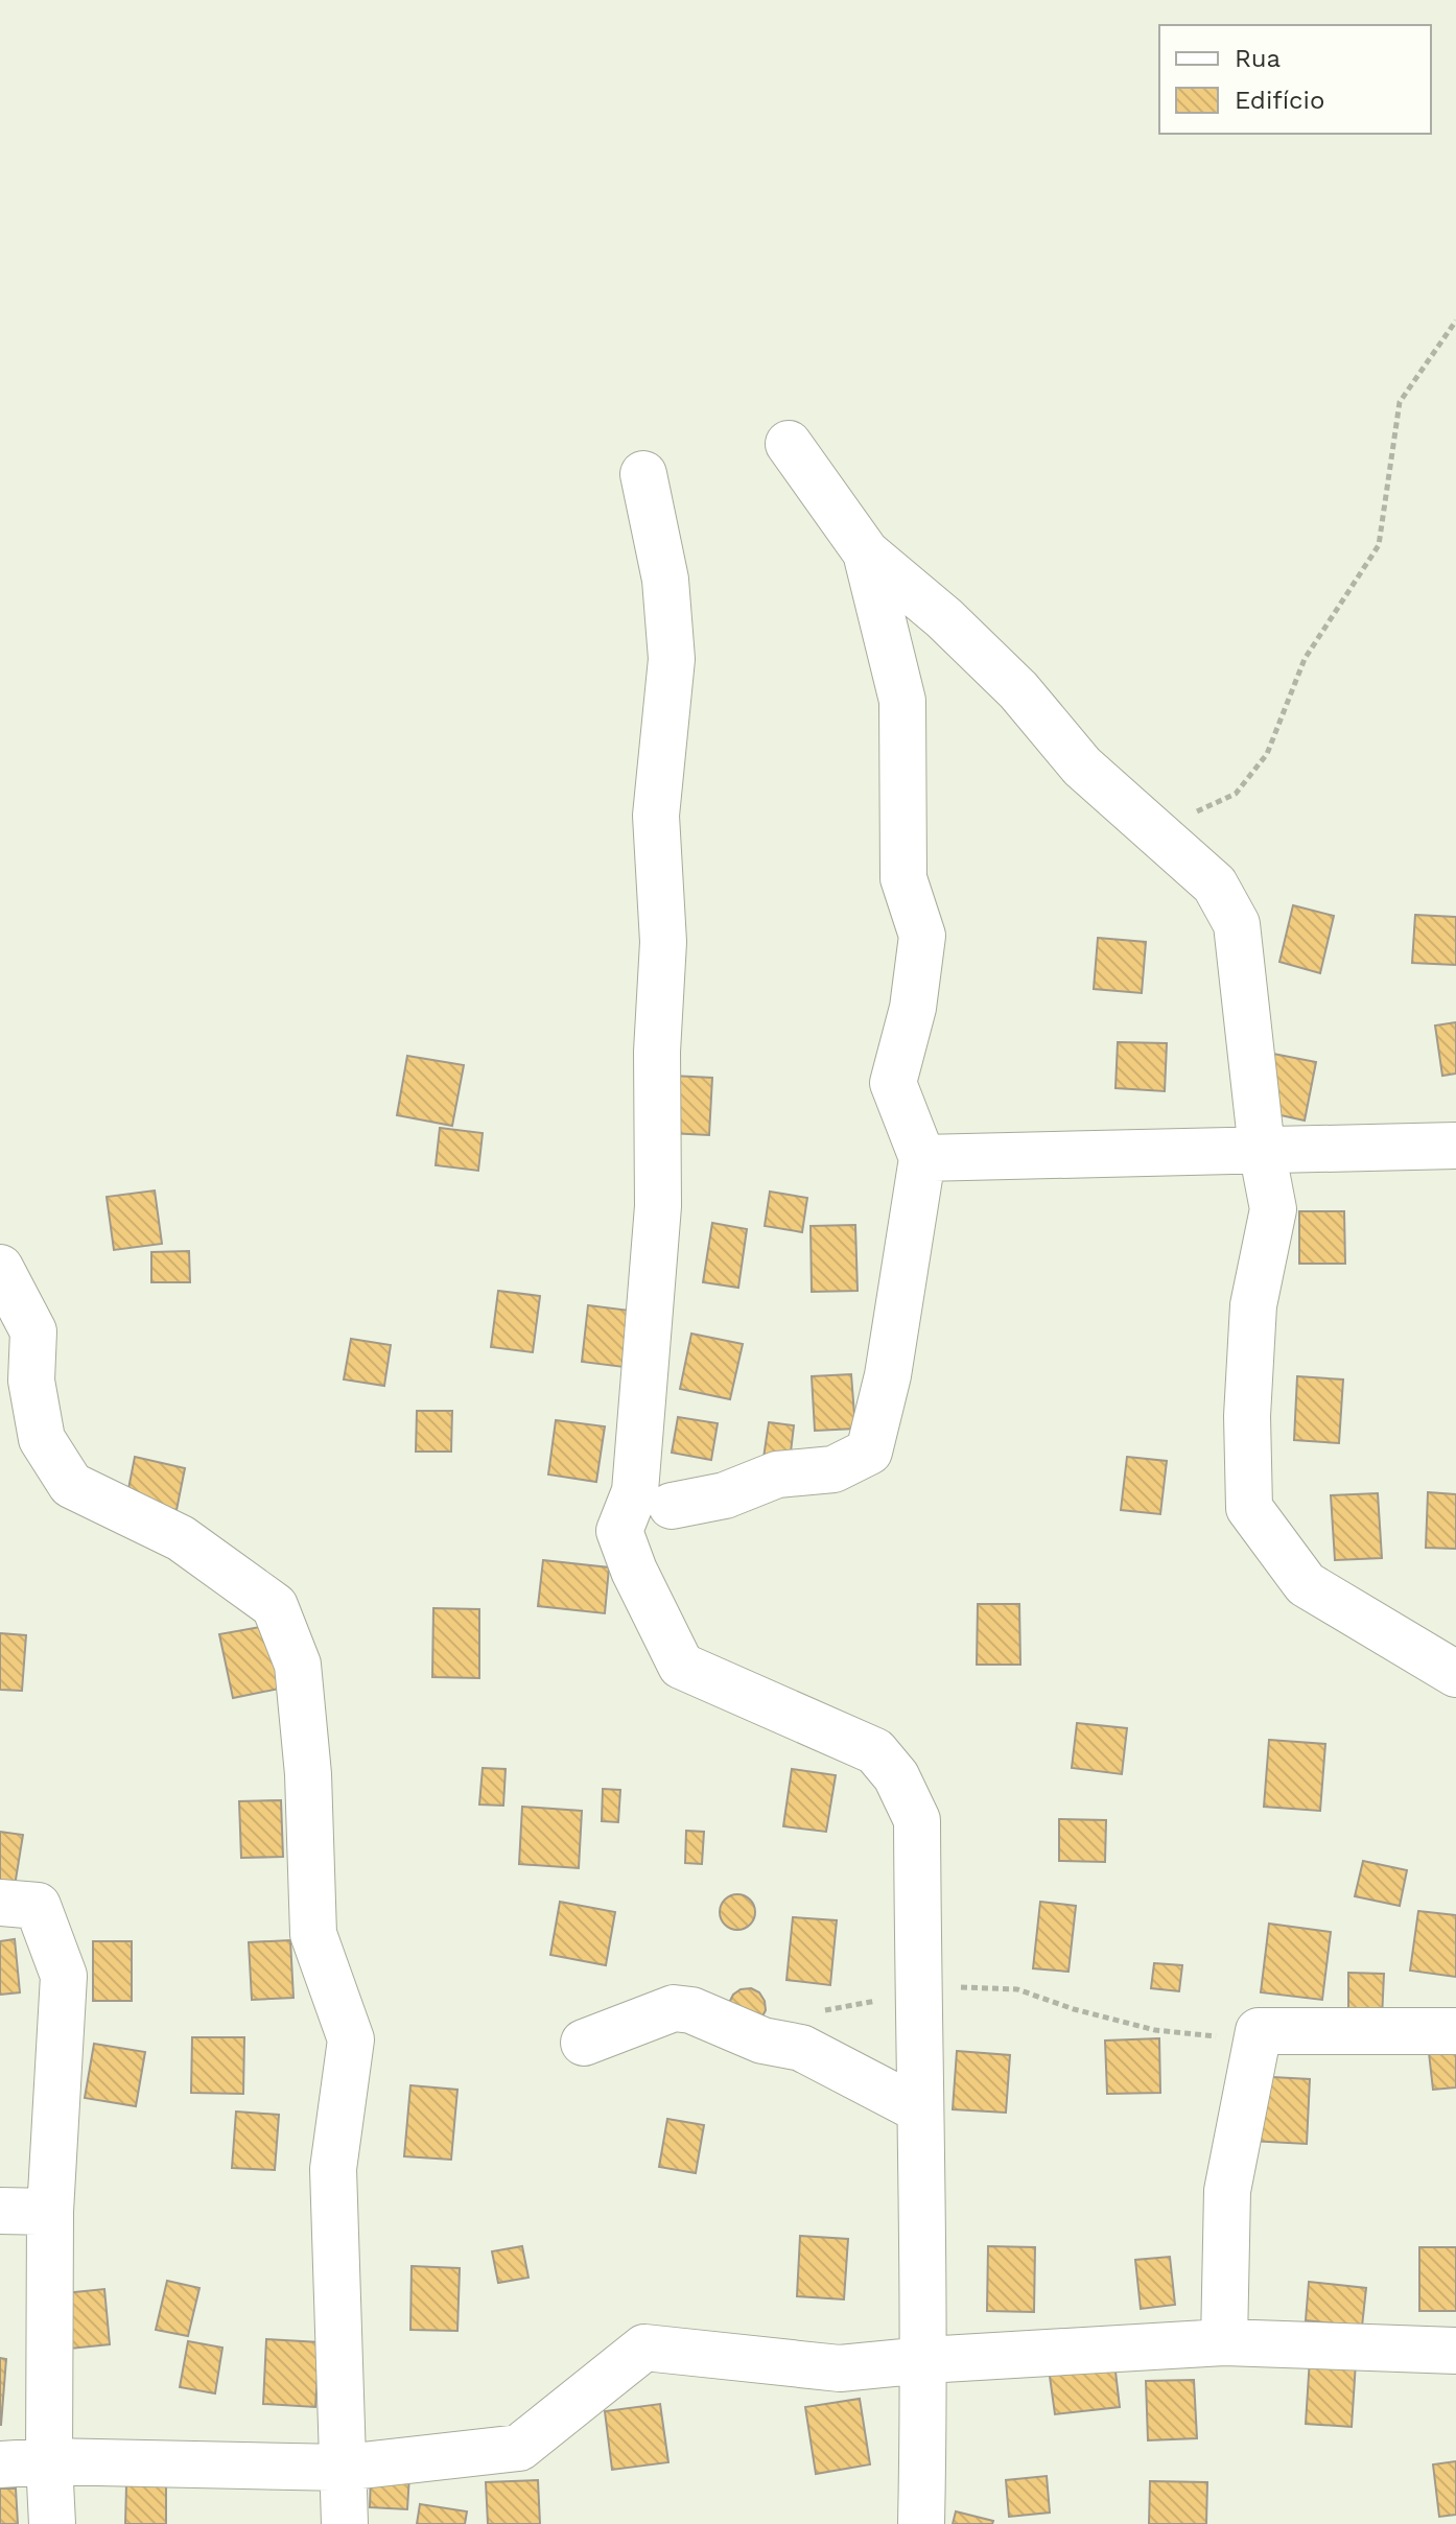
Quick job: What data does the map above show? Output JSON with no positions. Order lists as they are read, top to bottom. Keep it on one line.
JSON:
{"legend":["Rua","Edifício"]}
